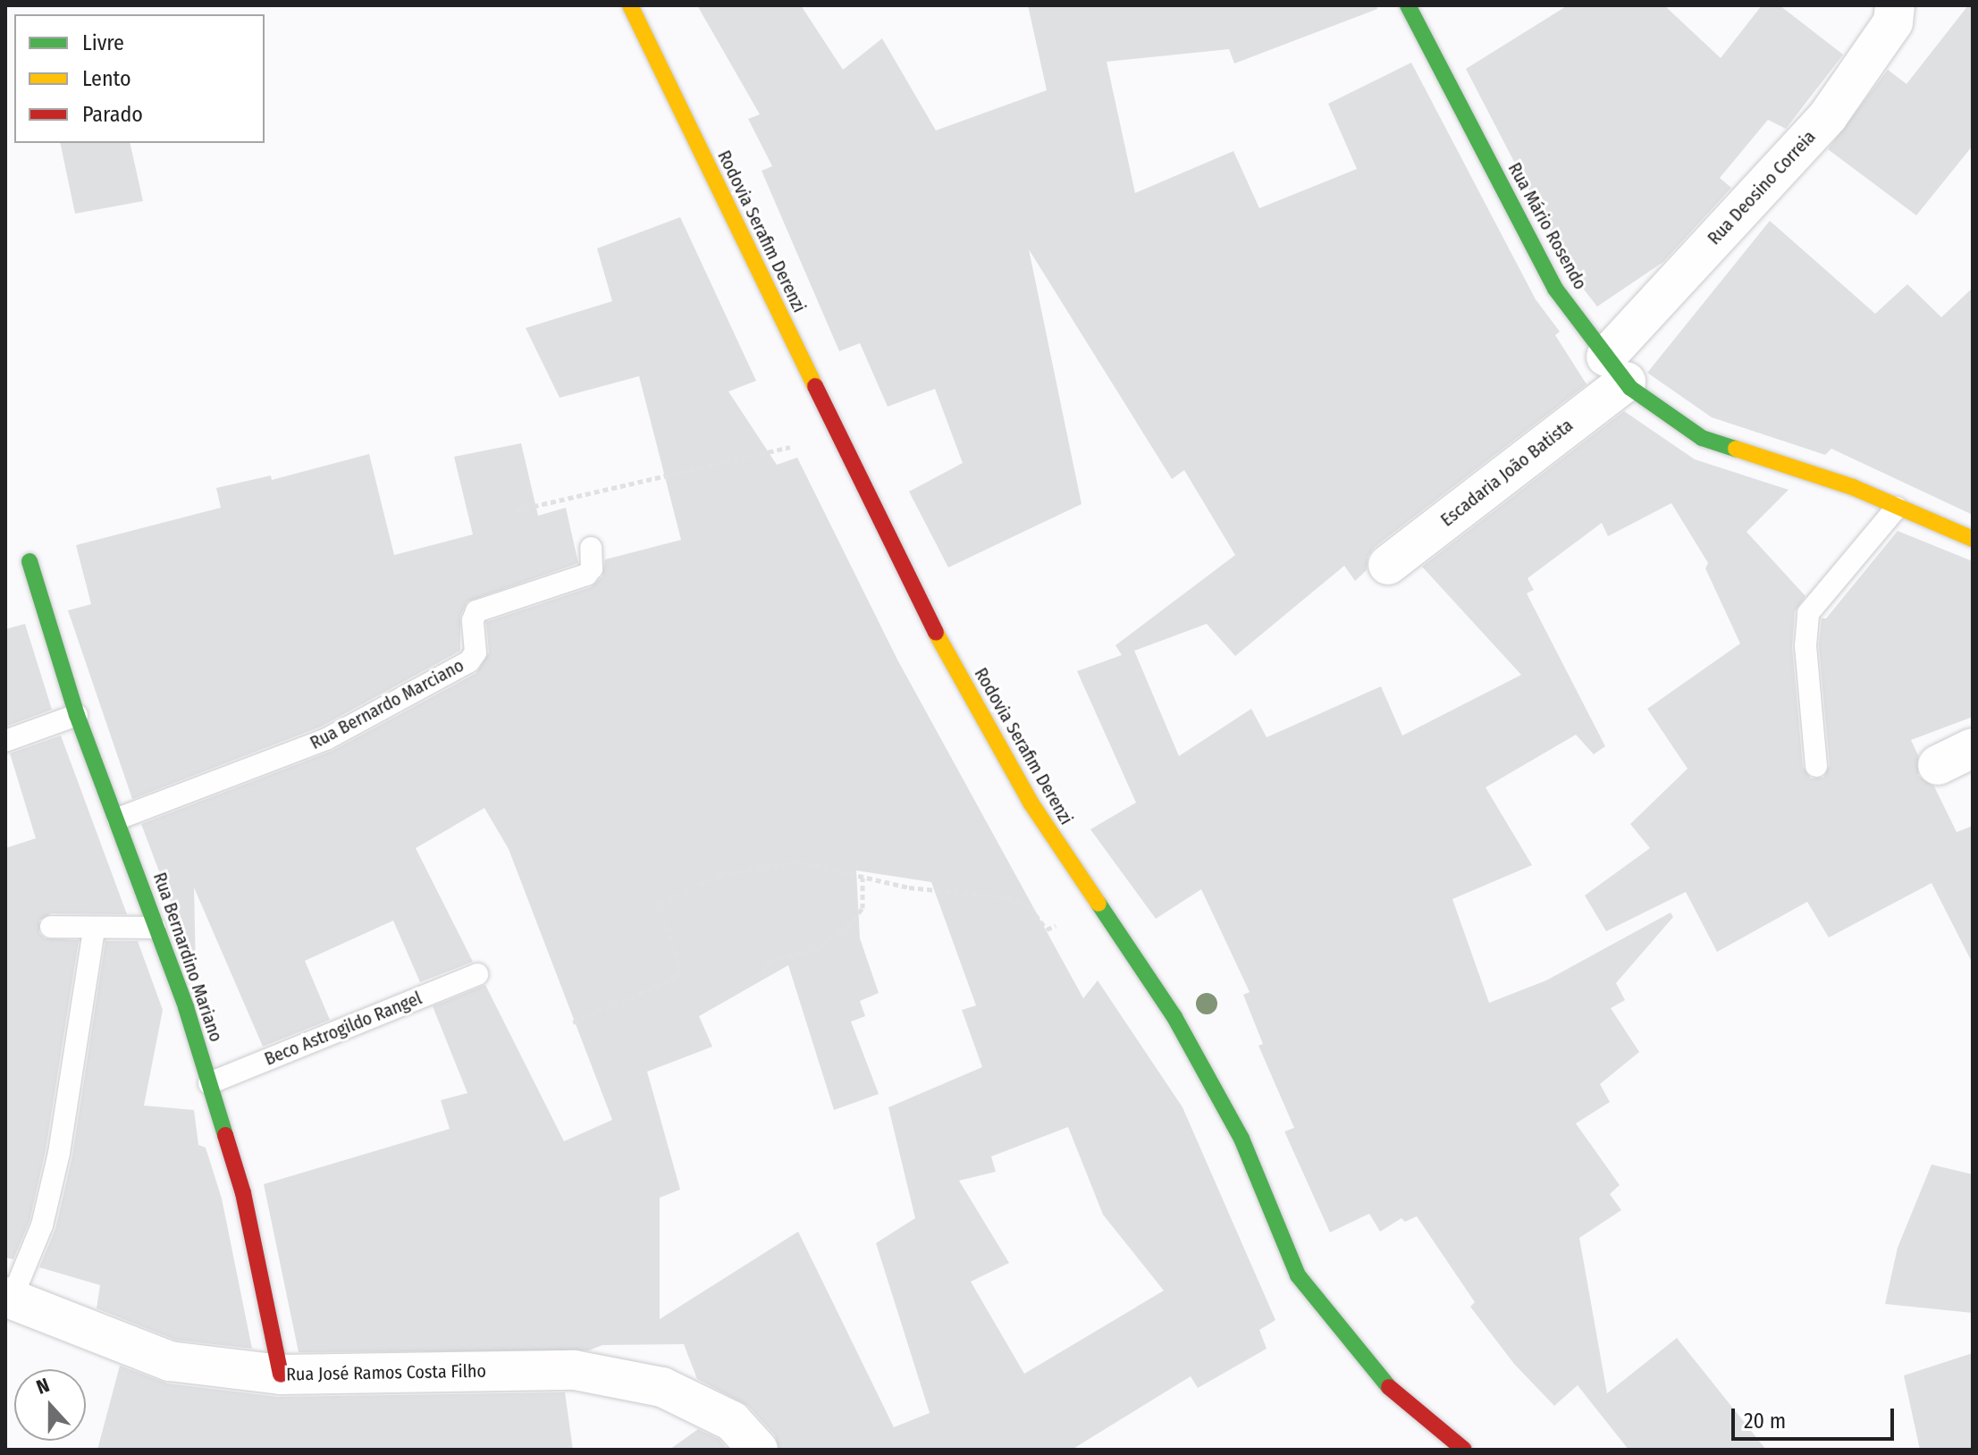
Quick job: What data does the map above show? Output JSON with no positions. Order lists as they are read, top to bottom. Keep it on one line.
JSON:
{"streets":{"street":["Rua Deosino Correia","Rua Mário Rosendo","Rodovia Serafim Derenzi","Escadaria João Batista","Rua Bernardino Mariano","Rua José Ramos Costa Filho"],"lane":["Rua Bernardo Marciano","Beco Astrogildo Rangel"]},"crossings":[["Rua Deosino Correia","Rua Mário Rosendo"],["Rua Deosino Correia","Escadaria João Batista"],["Rua Mário Rosendo","Escadaria João Batista"],["Rua Bernardo Marciano","Rua Bernardino Mariano"],["Rua Bernardino Mariano","Beco Astrogildo Rangel"],["Rua Bernardino Mariano","Rua José Ramos Costa Filho"]],"legend":["Livre","Lento","Parado"],"scale_bar":"20 m","north":"top"}
